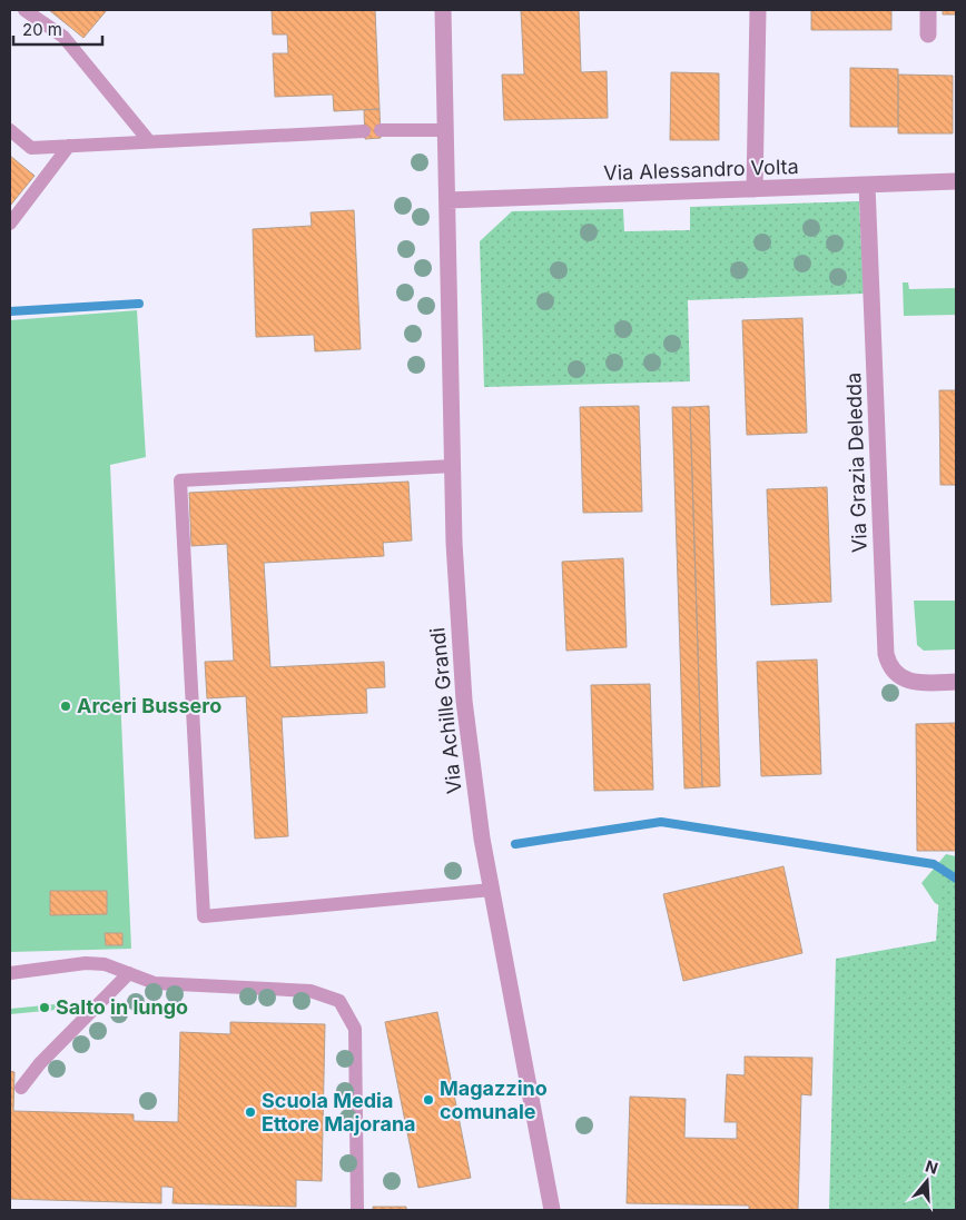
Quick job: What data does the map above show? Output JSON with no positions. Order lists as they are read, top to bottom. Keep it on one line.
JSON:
{"streets":{"street":["Via Alessandro Volta","Via Grazia Deledda","Via Achille Grandi"]},"crossings":[["Via Alessandro Volta","Via Grazia Deledda"],["Via Alessandro Volta","Via Achille Grandi"]],"places":["Arceri Bussero","Salto in lungo","Magazzino comunale","Scuola Media Ettore Majorana"],"scale_bar":"20 m","north":"top"}
